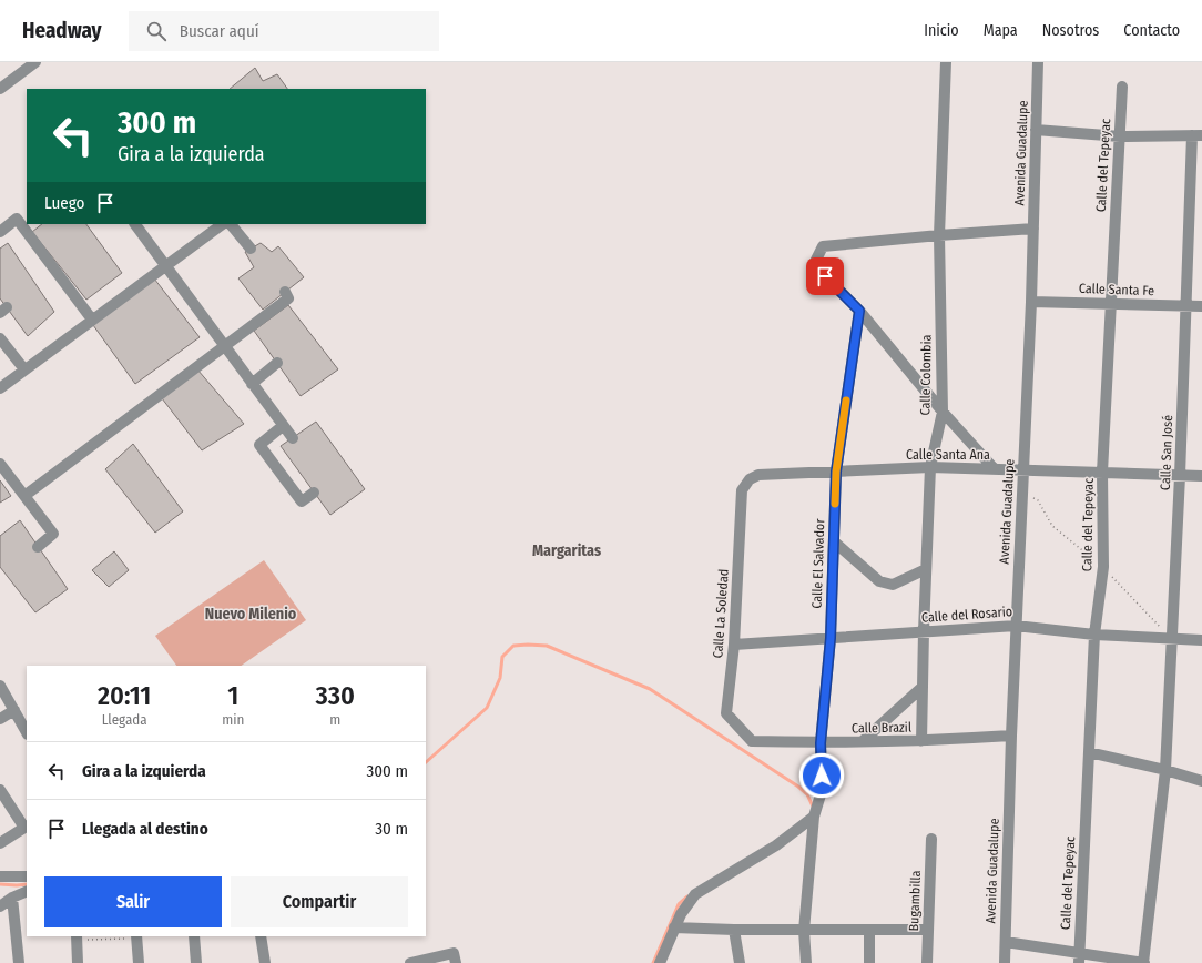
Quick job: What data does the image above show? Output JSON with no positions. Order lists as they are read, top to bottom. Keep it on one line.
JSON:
{"streets":{"street":["Avenida Guadalupe","Calle del Tepeyac","Calle Santa Fe","Calle Colombia","Calle San José","Calle Santa Ana","Calle El Salvador","Calle La Soledad","Calle del Rosario","Calle Brazil","Bugambilla"]},"crossings":[["Avenida Guadalupe","Calle Santa Fe"],["Avenida Guadalupe","Calle Santa Ana"],["Avenida Guadalupe","Calle del Rosario"],["Avenida Guadalupe","Calle Brazil"],["Calle del Tepeyac","Calle Santa Fe"],["Calle del Tepeyac","Calle Santa Ana"],["Calle del Tepeyac","Calle del Rosario"],["Calle Santa Fe","Calle San José"],["Calle Colombia","Calle Santa Ana"],["Calle Colombia","Calle del Rosario"],["Calle Colombia","Calle Brazil"],["Calle San José","Calle Santa Ana"],["Calle San José","Calle del Rosario"],["Calle Santa Ana","Calle El Salvador"],["Calle Santa Ana","Calle La Soledad"],["Calle El Salvador","Calle del Rosario"],["Calle El Salvador","Calle Brazil"],["Calle La Soledad","Calle del Rosario"],["Calle La Soledad","Calle Brazil"]],"districts":["Margaritas","Nuevo Milenio"],"page":{"header":"Headway","search":"Buscar aquí","nav":["Inicio","Mapa","Nosotros","Contacto"],"turn":["300 m","Gira a la izquierda"],"then":"Luego","eta":["20:11","Llegada","1","min","330","m"],"list":[{"name":"Gira a la izquierda","value":"300 m"},{"name":"Llegada al destino","value":"30 m"}],"buttons":["Salir","Compartir"]}}
